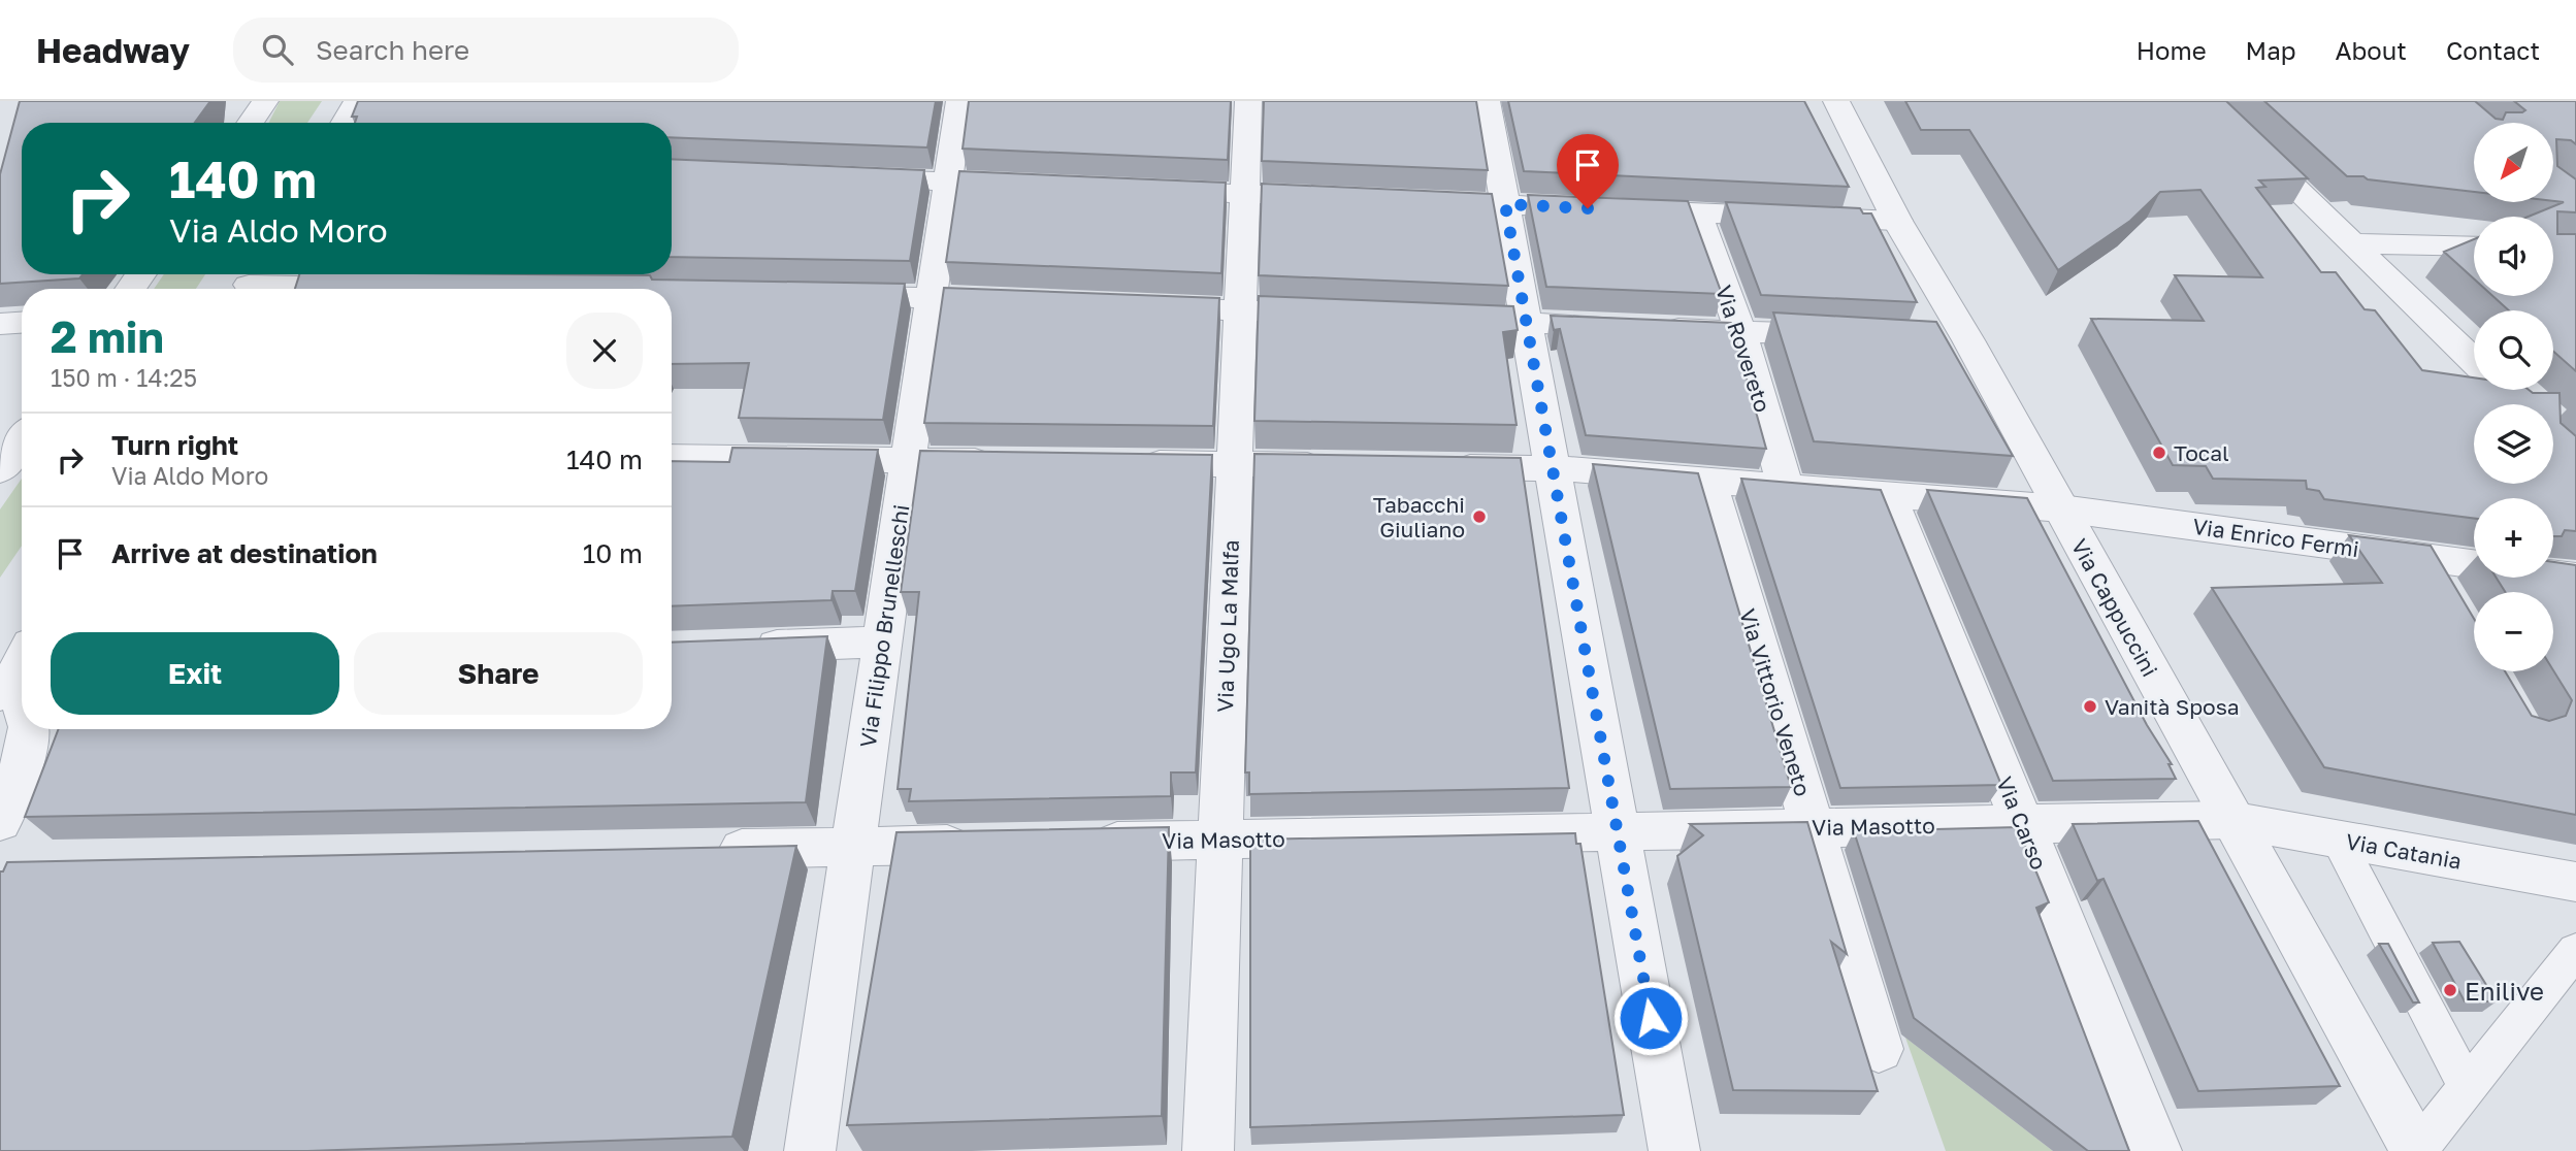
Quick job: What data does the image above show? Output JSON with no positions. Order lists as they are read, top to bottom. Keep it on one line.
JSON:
{"streets":{"street":["Via Rovereto","Via Enrico Fermi","Via Cappuccini","Via Filippo Brunelleschi","Via Ugo La Malfa","Via Vittorio Veneto","Via Carso","Via Masotto","Via Catania"]},"crossings":[["Via Rovereto","Via Enrico Fermi"],["Via Enrico Fermi","Via Cappuccini"],["Via Enrico Fermi","Via Vittorio Veneto"],["Via Enrico Fermi","Via Carso"],["Via Cappuccini","Via Masotto"],["Via Cappuccini","Via Catania"],["Via Ugo La Malfa","Via Masotto"],["Via Vittorio Veneto","Via Masotto"],["Via Carso","Via Masotto"],["Via Masotto","Via Catania"]],"places":["Tocal","Tabacchi Giuliano","Vanità Sposa","Enilive"],"north":"bottom left","page":{"header":"Headway","search":"Search here","nav":["Home","Map","About","Contact"],"map_buttons":["+","−"],"turn":["140 m","Via Aldo Moro"],"heading":["2 min","150 m · 14:25"],"list":[{"name":"Turn right","note":"Via Aldo Moro","value":"140 m"},{"name":"Arrive at destination","value":"10 m"}],"buttons":["Exit","Share"]}}
